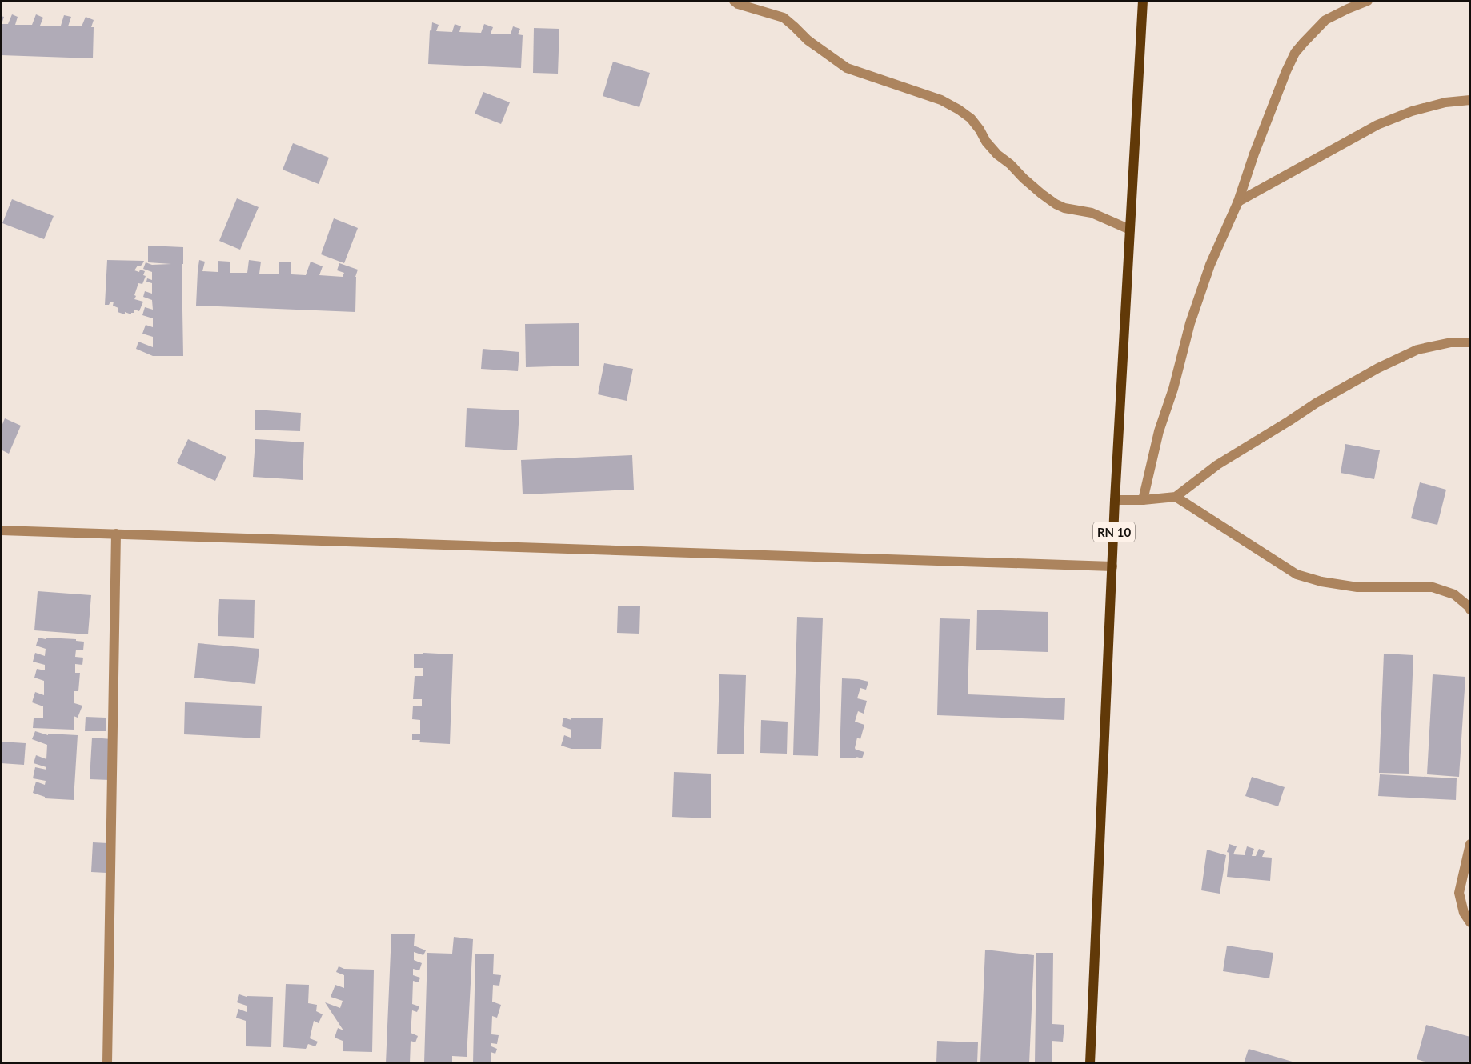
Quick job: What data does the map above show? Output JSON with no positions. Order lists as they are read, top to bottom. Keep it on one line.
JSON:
{"streets":{"main road":["RN 10"]}}
